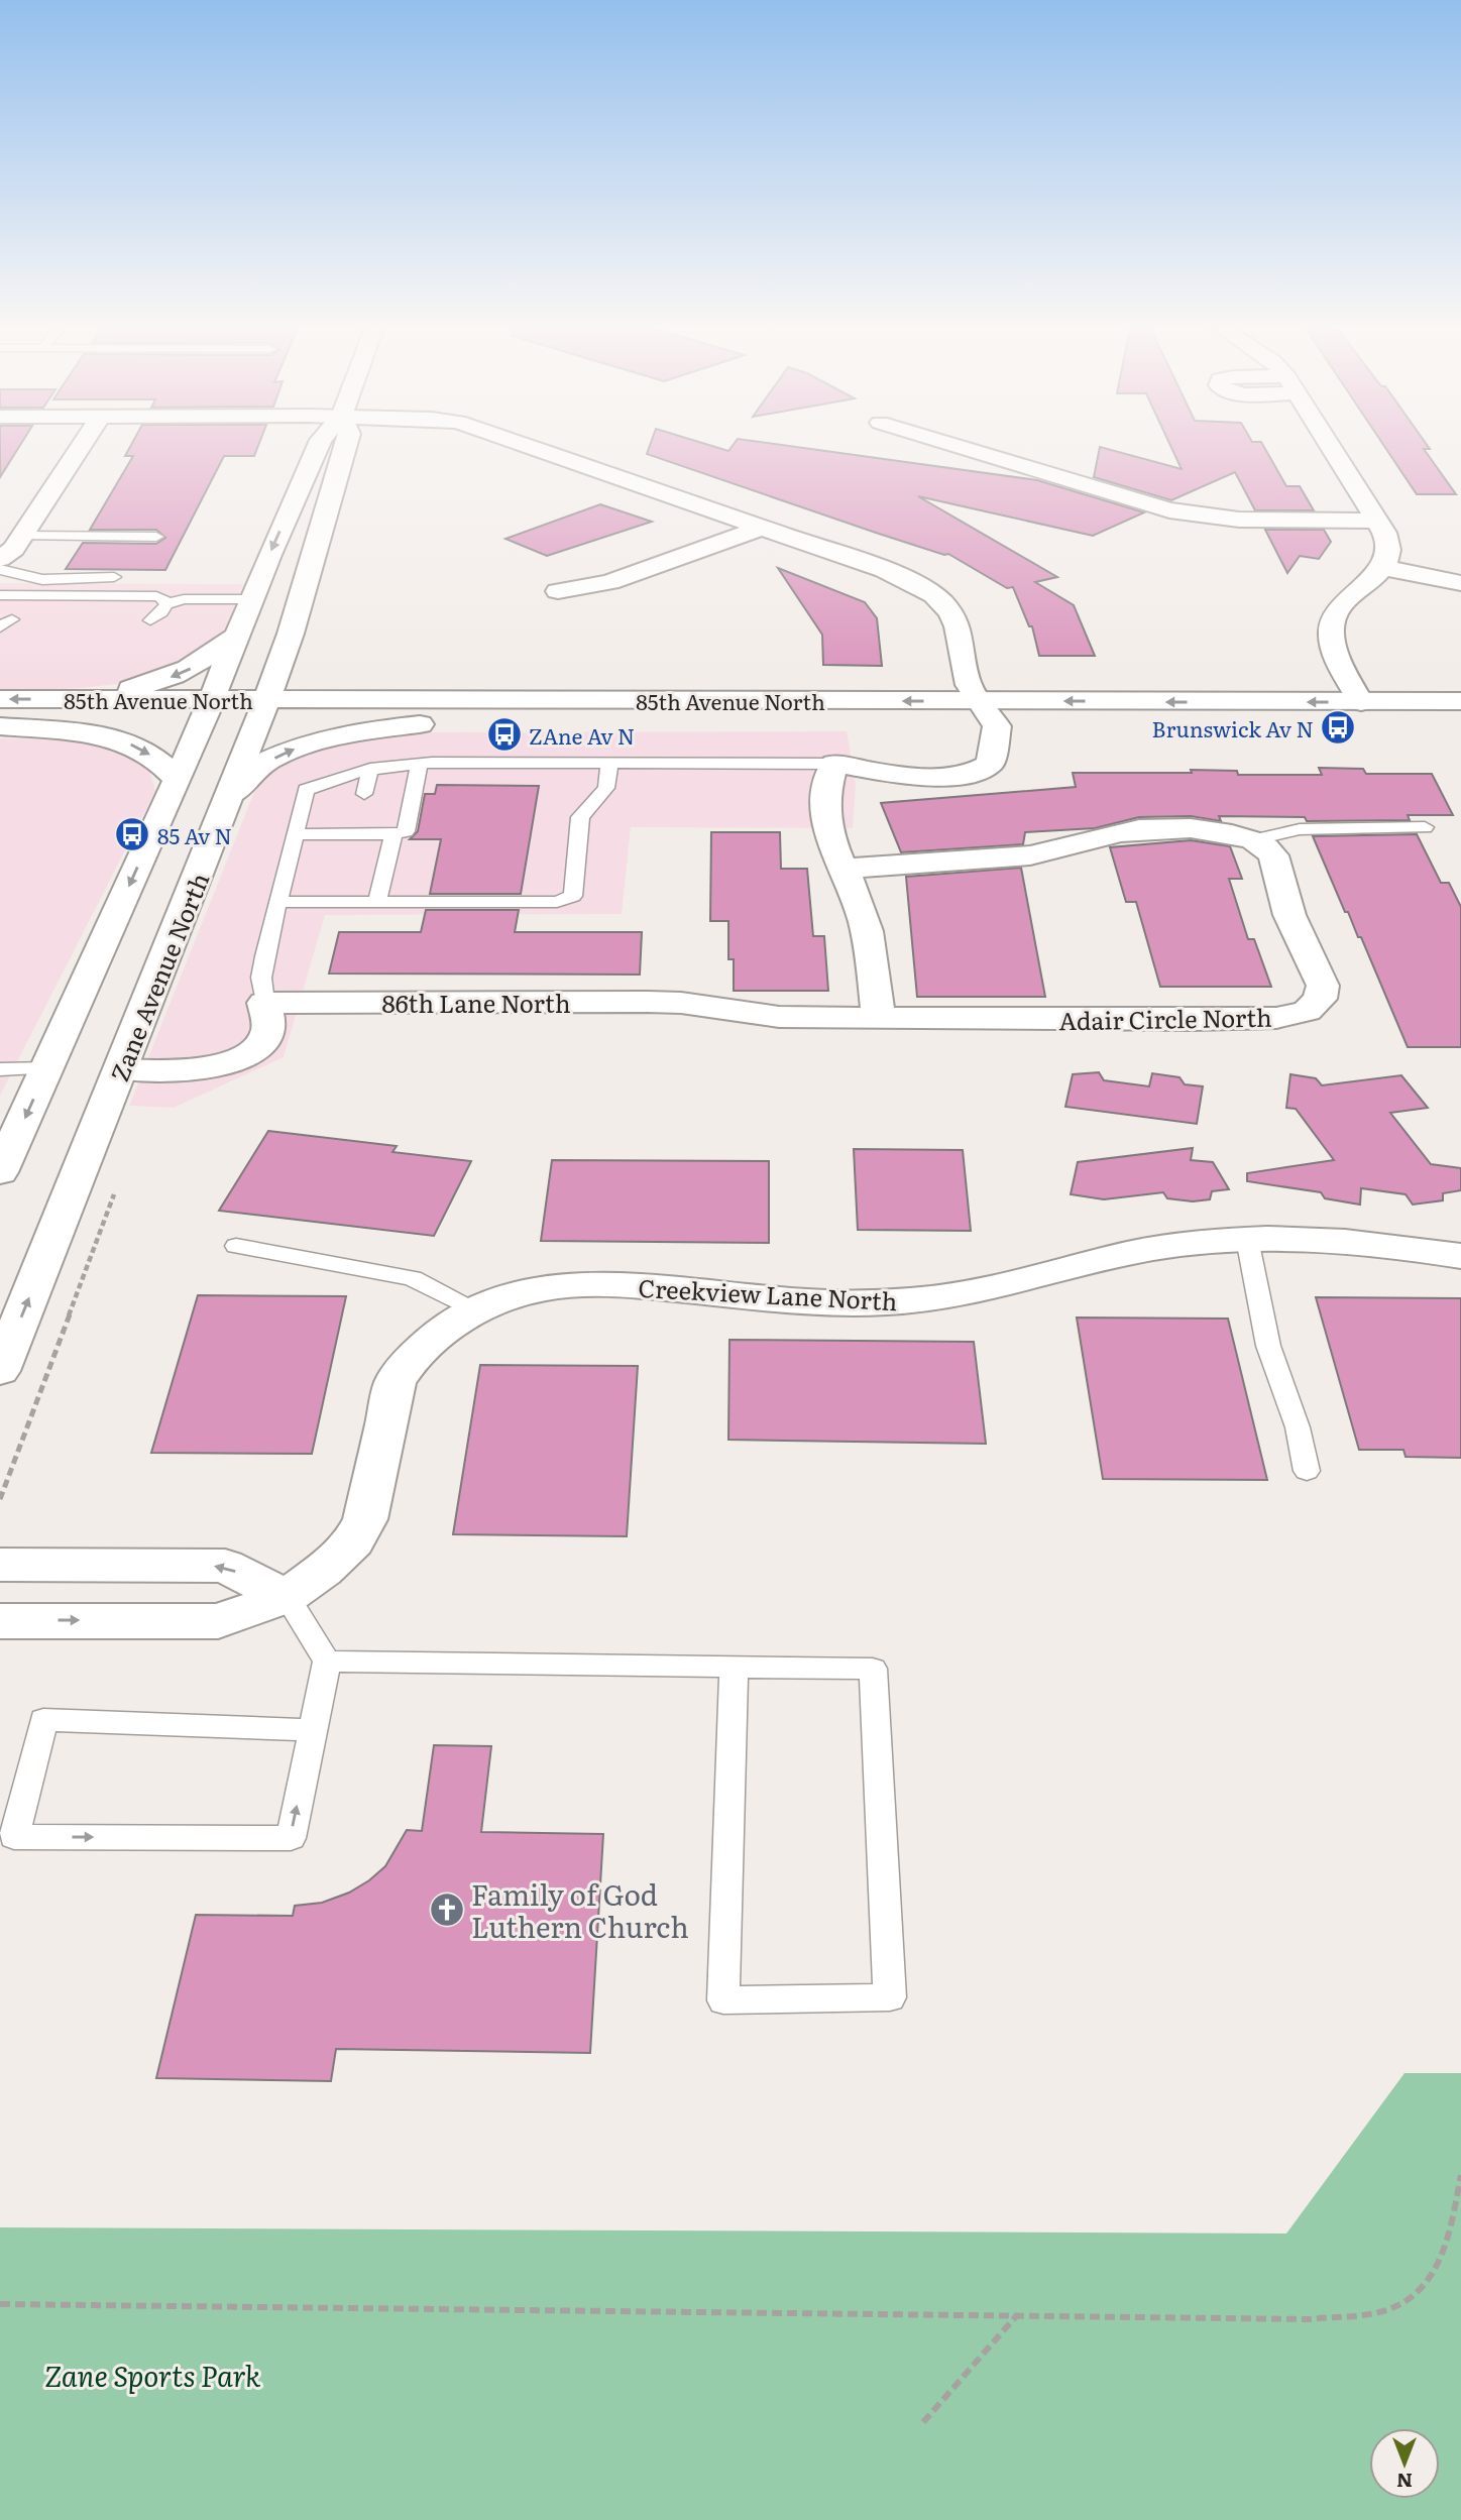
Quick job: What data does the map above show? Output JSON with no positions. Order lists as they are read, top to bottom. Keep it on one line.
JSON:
{"streets":{"street":["85th Avenue North","Zane Avenue North","86th Lane North","Adair Circle North","Creekview Lane North"]},"crossings":[["85th Avenue North","Zane Avenue North"],["86th Lane North","Adair Circle North"]],"parks":["Zane Sports Park"],"places":{"bus stop":["Brunswick Av N","ZAne Av N","85 Av N"],"church":["Family of God Luthern Church"]},"north":"bottom"}
